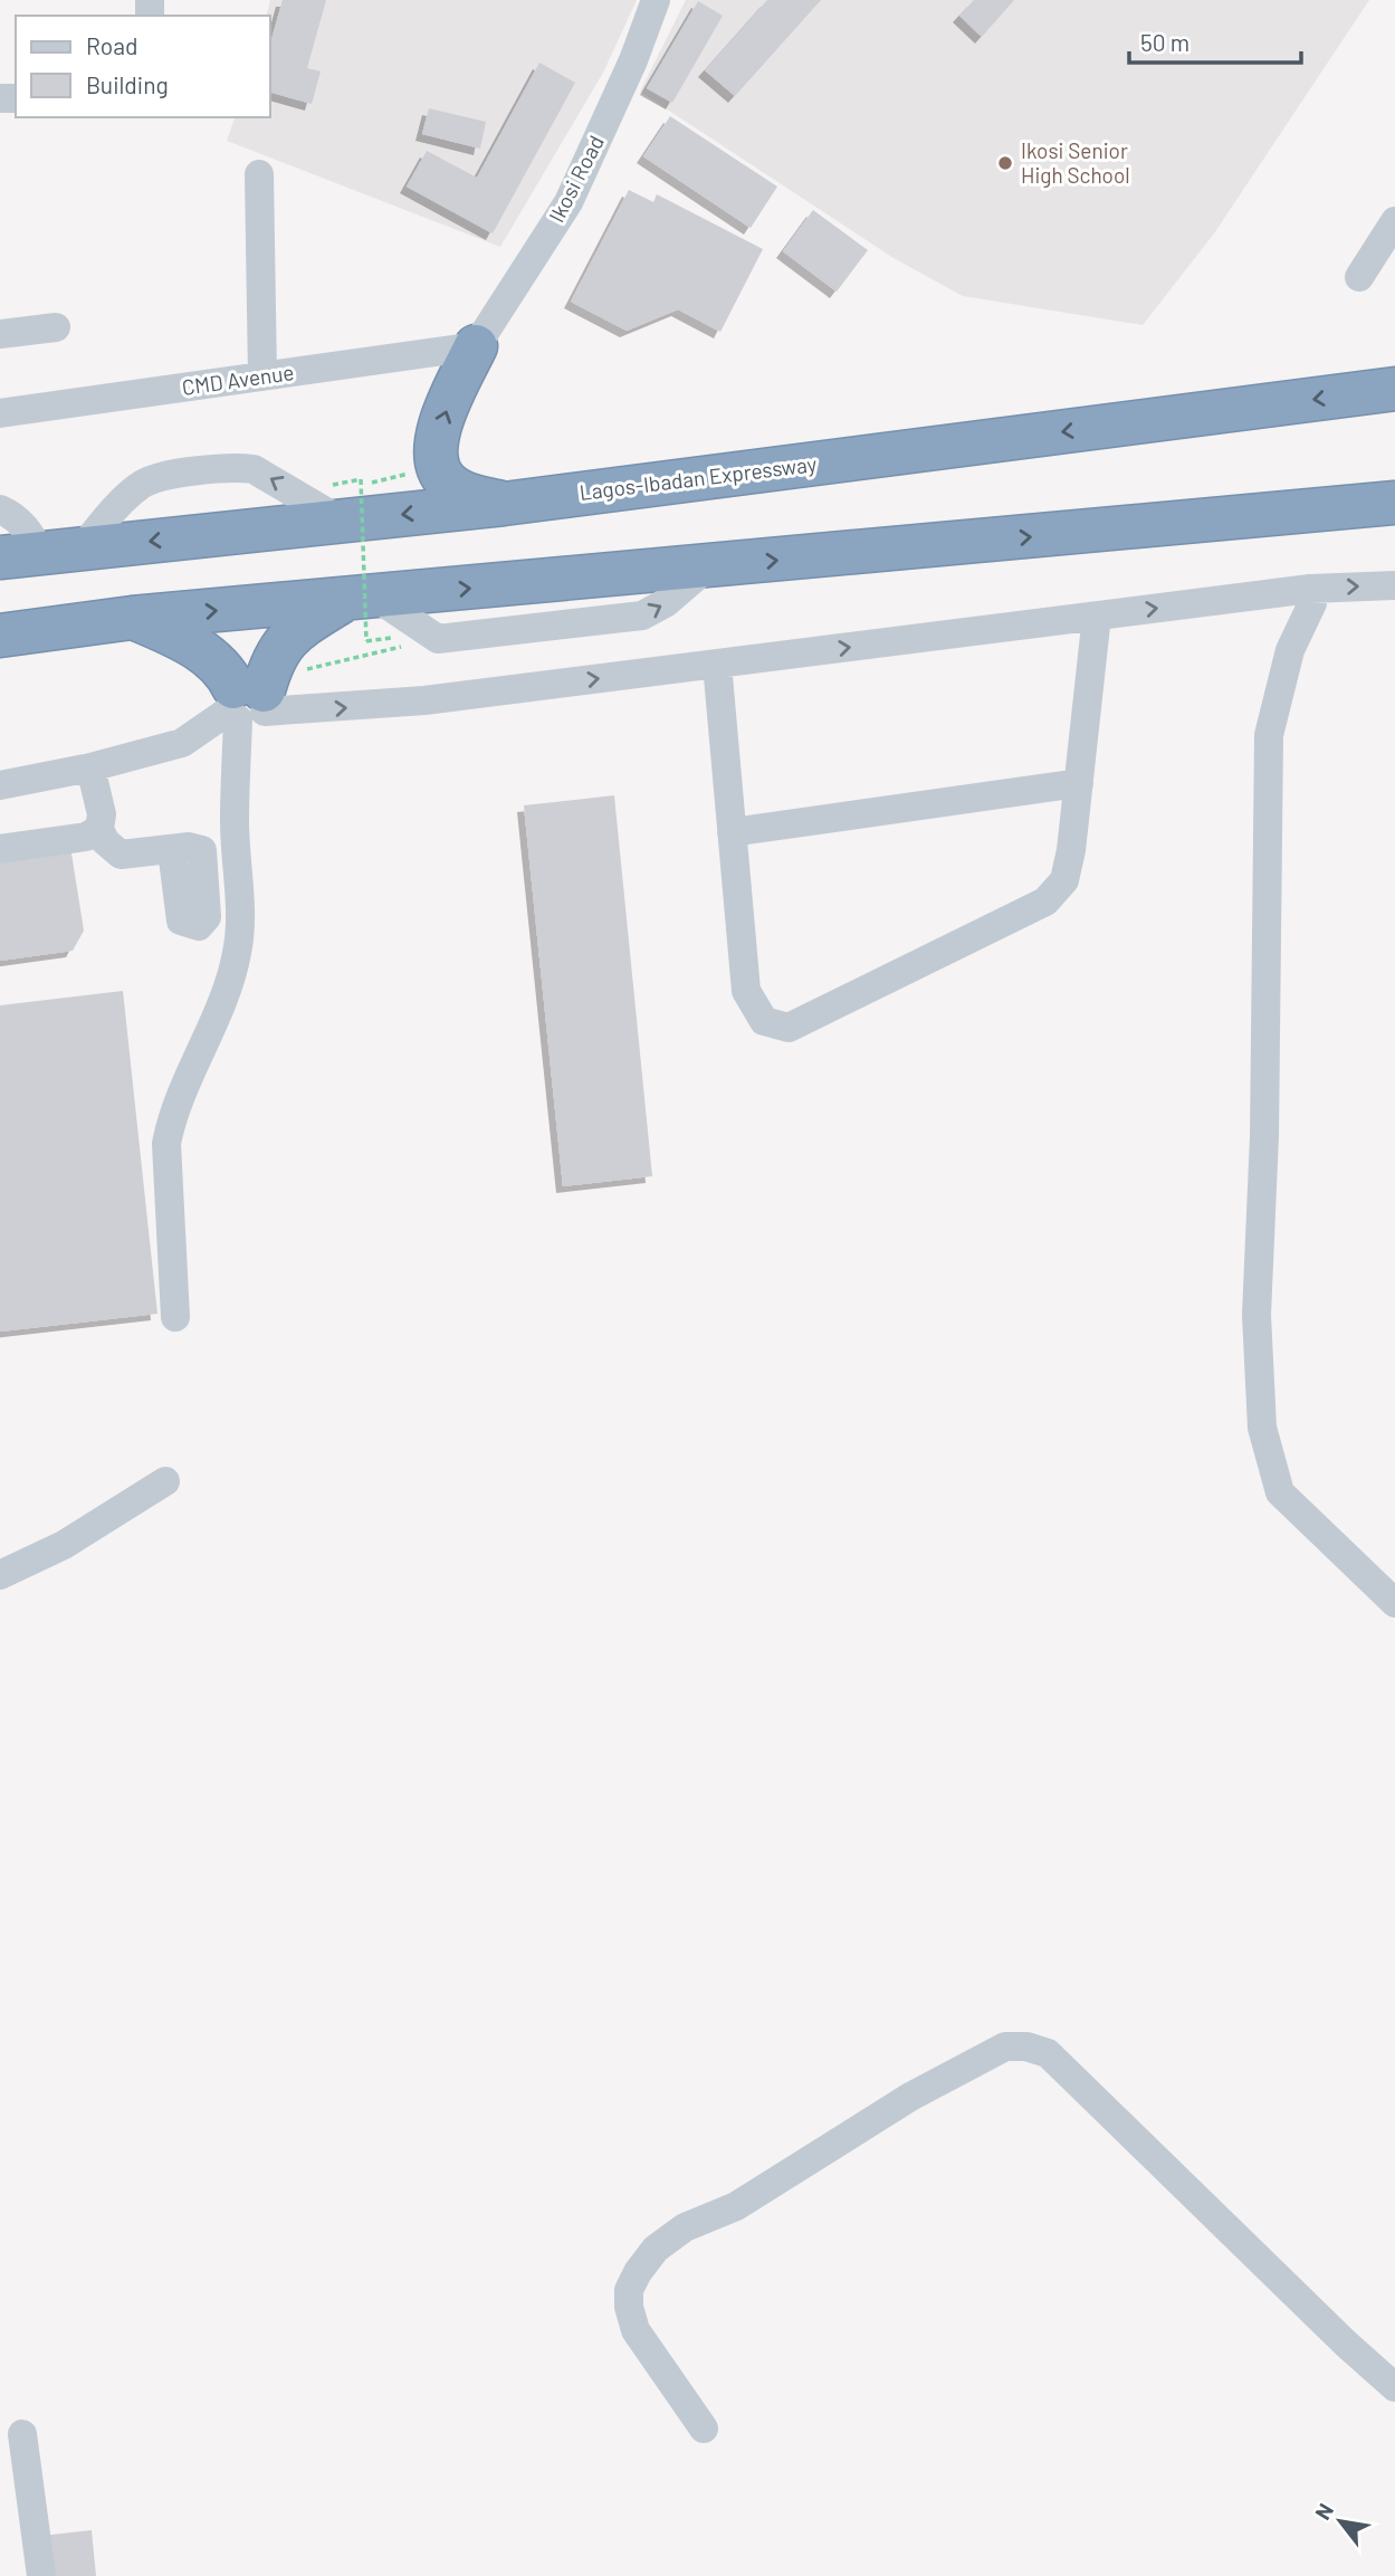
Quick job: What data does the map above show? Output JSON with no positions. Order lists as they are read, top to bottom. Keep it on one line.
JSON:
{"streets":{"highway":["Lagos-Ibadan Expressway"],"street":["Ikosi Road","CMD Avenue"]},"crossings":[["Ikosi Road","CMD Avenue"]],"places":["Ikosi Senior High School"],"legend":["Road","Building"],"scale_bar":"50 m","north":"top left"}
